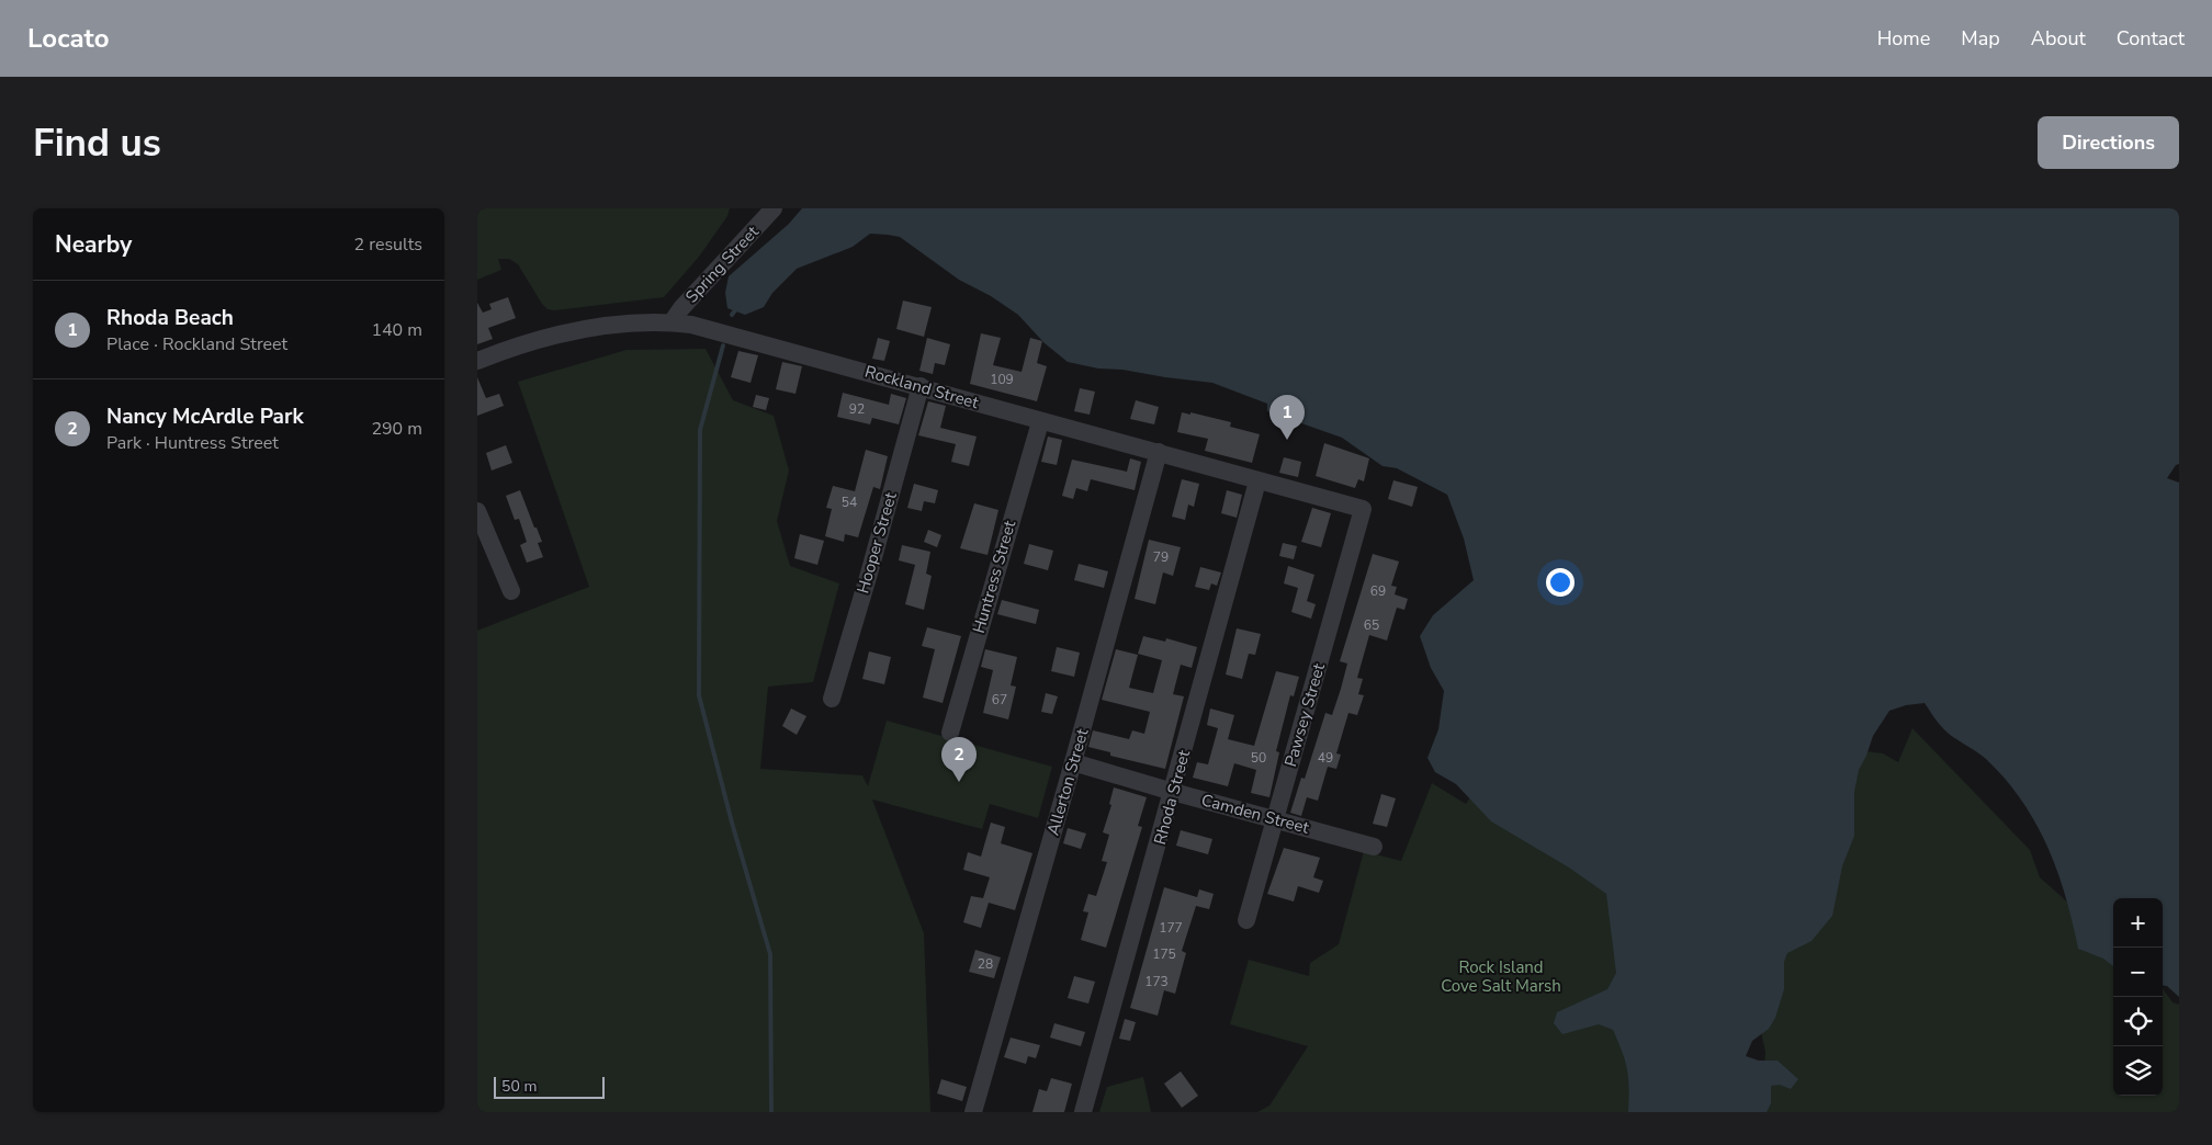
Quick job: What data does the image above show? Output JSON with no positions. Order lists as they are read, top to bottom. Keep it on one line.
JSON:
{"streets":{"street":["Spring Street","Rockland Street","Hooper Street","Huntress Street","Pawsey Street","Allerton Street","Rhoda Street","Camden Street"]},"crossings":[["Spring Street","Rockland Street"],["Rockland Street","Hooper Street"],["Rockland Street","Huntress Street"],["Rockland Street","Pawsey Street"],["Rockland Street","Allerton Street"],["Rockland Street","Rhoda Street"],["Pawsey Street","Camden Street"],["Allerton Street","Camden Street"],["Rhoda Street","Camden Street"]],"parks":["Rock Island Cove Salt Marsh"],"house_numbers":["109","92","54","79","69","65","67","50","49","177","175","28","173"],"scale_bar":"50 m","page":{"header":"Locato","nav":["Home","Map","About","Contact"],"buttons":"Directions","title":"Find us","heading":["Nearby","2 results"],"list":[{"mark":"1","name":"Rhoda Beach","note":"Place · Rockland Street","value":"140 m"},{"mark":"2","name":"Nancy McArdle Park","note":"Park · Huntress Street","value":"290 m"}],"pins":["1","2"],"map_buttons":["+","−"],"scale":"50 m"}}
